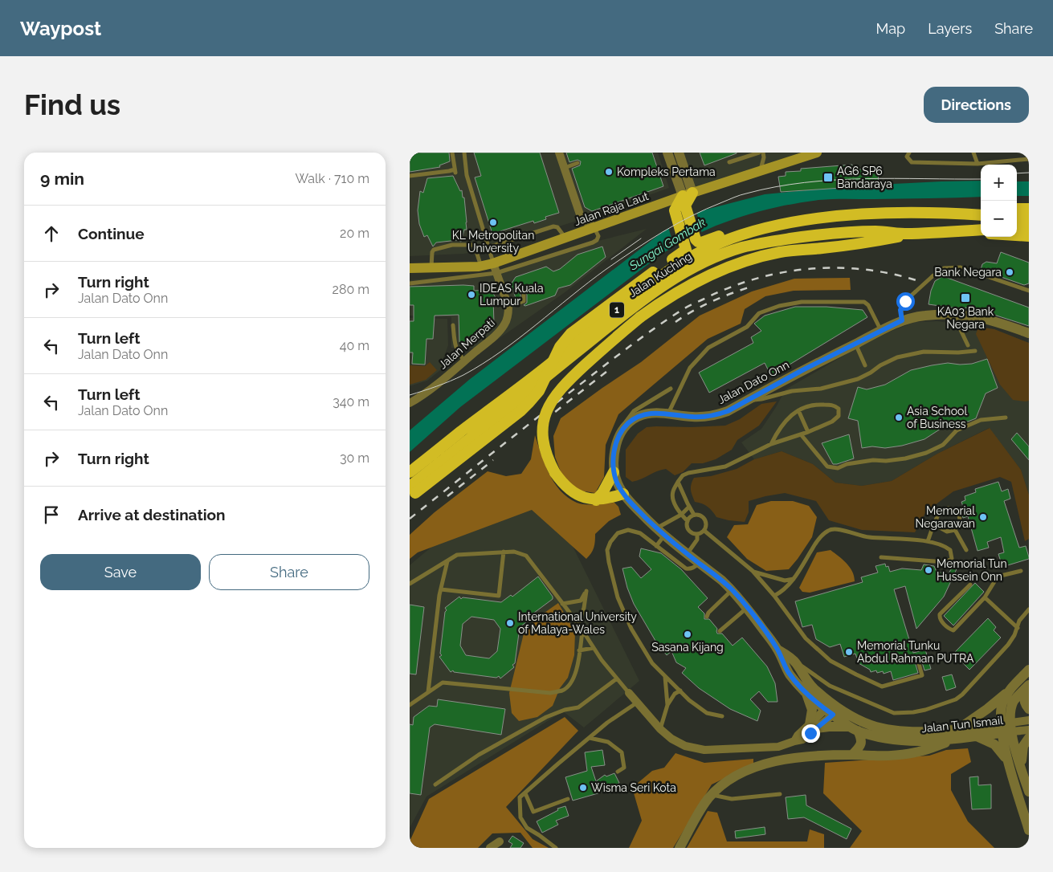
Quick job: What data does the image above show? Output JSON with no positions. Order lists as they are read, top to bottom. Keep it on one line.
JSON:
{"streets":{"highway":["Jalan Kuching","1"],"main road":["Jalan Raja Laut"],"street":["Jalan Merpati","Jalan Dato Onn","Jalan Tun Ismail"]},"crossings":[["Jalan Dato Onn","Jalan Tun Ismail"]],"water":["Sungai Gombak"],"places":{"other":["Kompleks Pertama","KL Metropolitan University","Bank Negara","IDEAS Kuala Lumpur","Asia School of Business","Memorial Negarawan","Memorial Tun Hussein Onn","International University of Malaya-Wales","Sasana Kijang","Memorial Tunku Abdul Rahman PUTRA","Wisma Seri Kota"],"transit":["AG6 SP6 Bandaraya","KA03 Bank Negara"]},"page":{"header":"Waypost","nav":["Map","Layers","Share"],"buttons":["Directions",["Save","Share"]],"title":"Find us","heading":["9 min","Walk · 710 m"],"map_buttons":["+","−"],"list":[["Continue","20 m"],["Turn right","Jalan Dato Onn","280 m"],["Turn left","Jalan Dato Onn","40 m"],["Turn left","Jalan Dato Onn","340 m"],["Turn right","30 m"],"Arrive at destination"]}}
